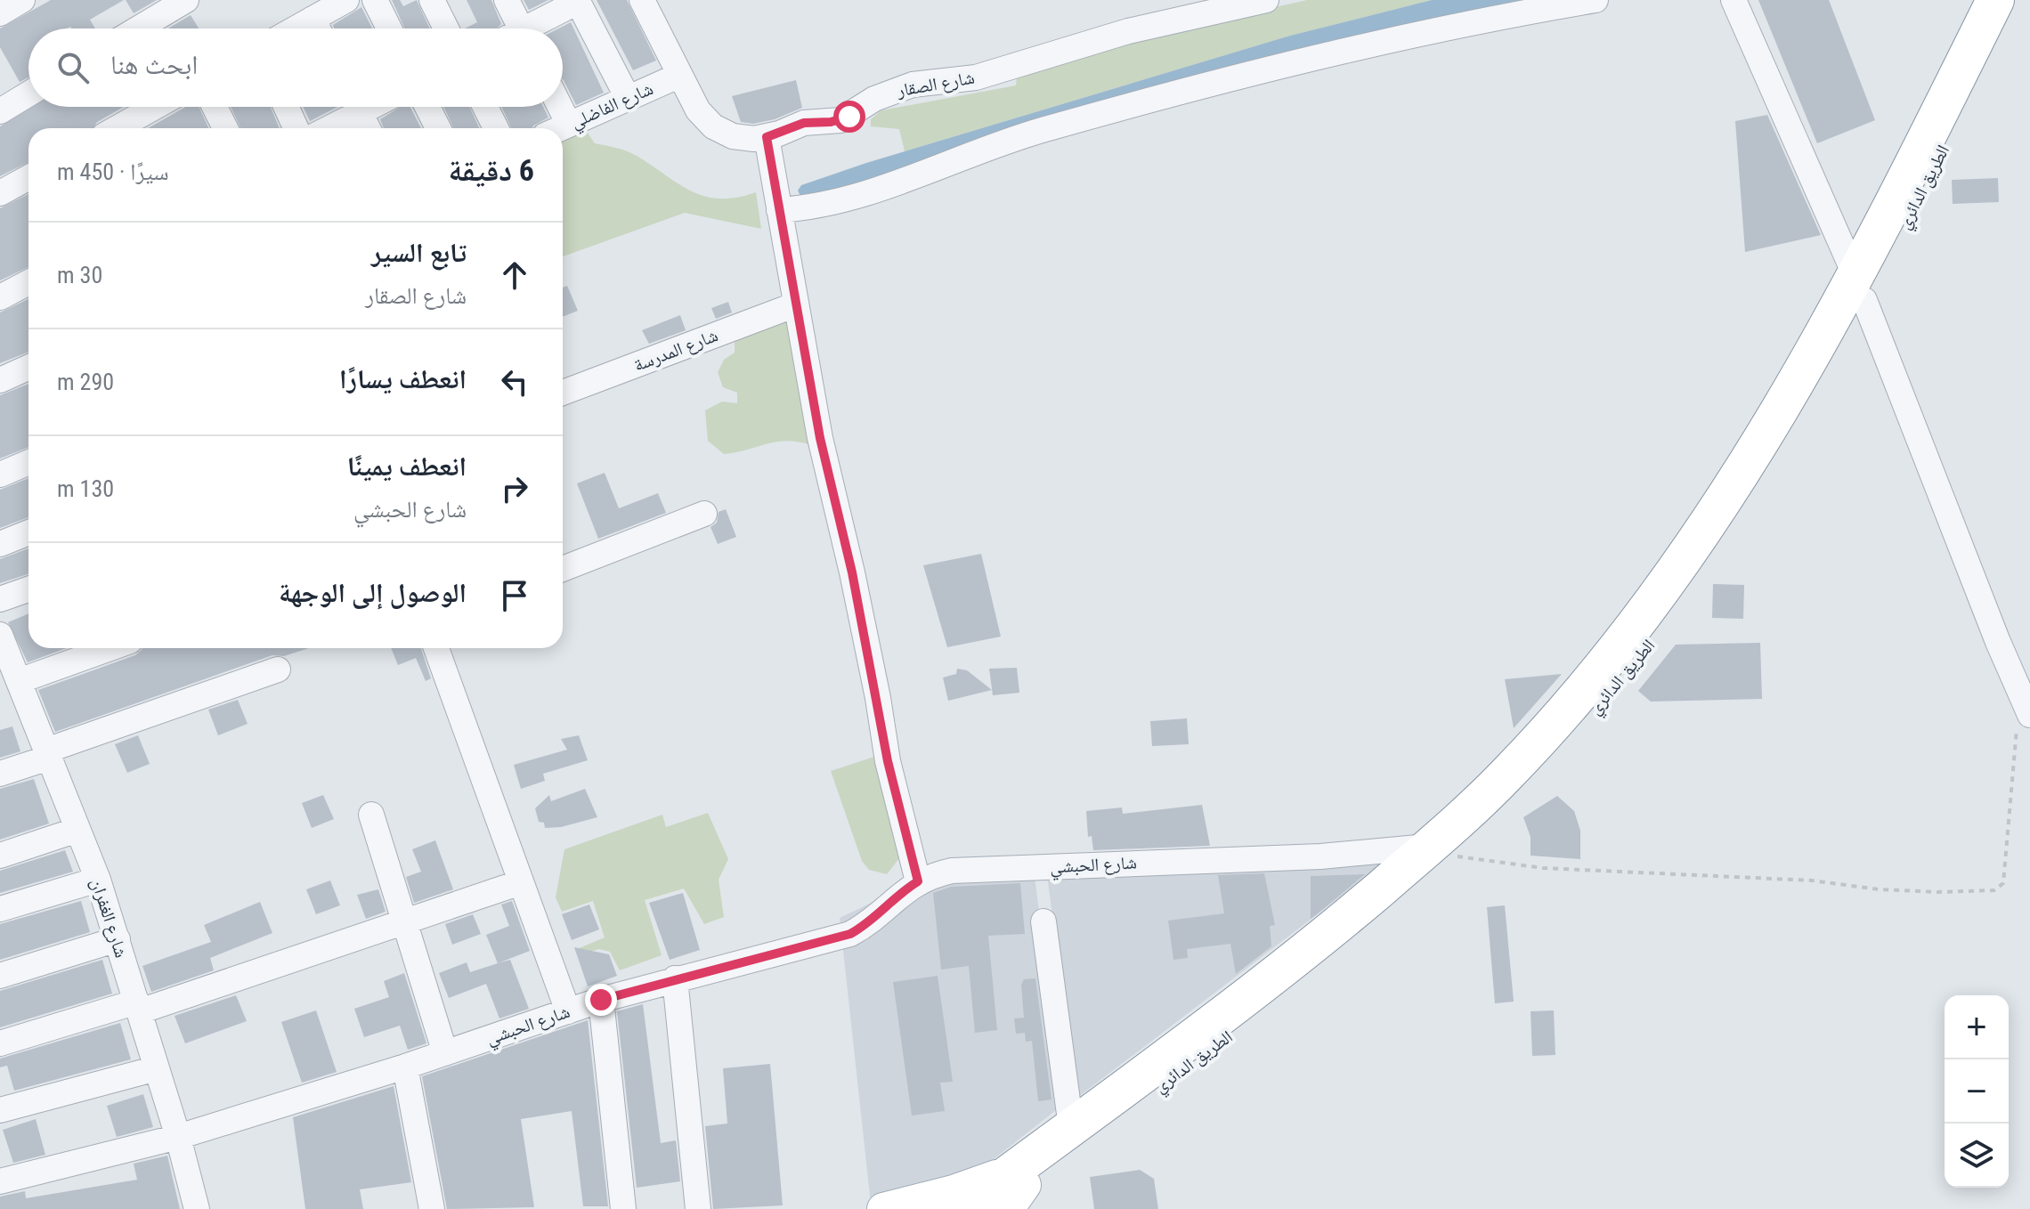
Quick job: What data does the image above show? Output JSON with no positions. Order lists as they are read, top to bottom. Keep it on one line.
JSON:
{"streets":{"highway":["الطريق الدائري"],"street":["شارع الصقار","شارع الفاضلي","شارع المدرسة","شارع الحبشي","شارع الغفران"]},"crossings":[["شارع الصقار","شارع الفاضلي"],["الطريق الدائري","شارع الحبشي"],["شارع الحبشي","شارع الغفران"]],"page":{"search":"ابحث هنا","heading":["6 دقيقة","سيرًا · 450 m"],"list":[["تابع السير","شارع الصقار","30 m"],["انعطف يسارًا","290 m"],["انعطف يمينًا","شارع الحبشي","130 m"],"الوصول إلى الوجهة"],"map_buttons":["+","−"]}}
